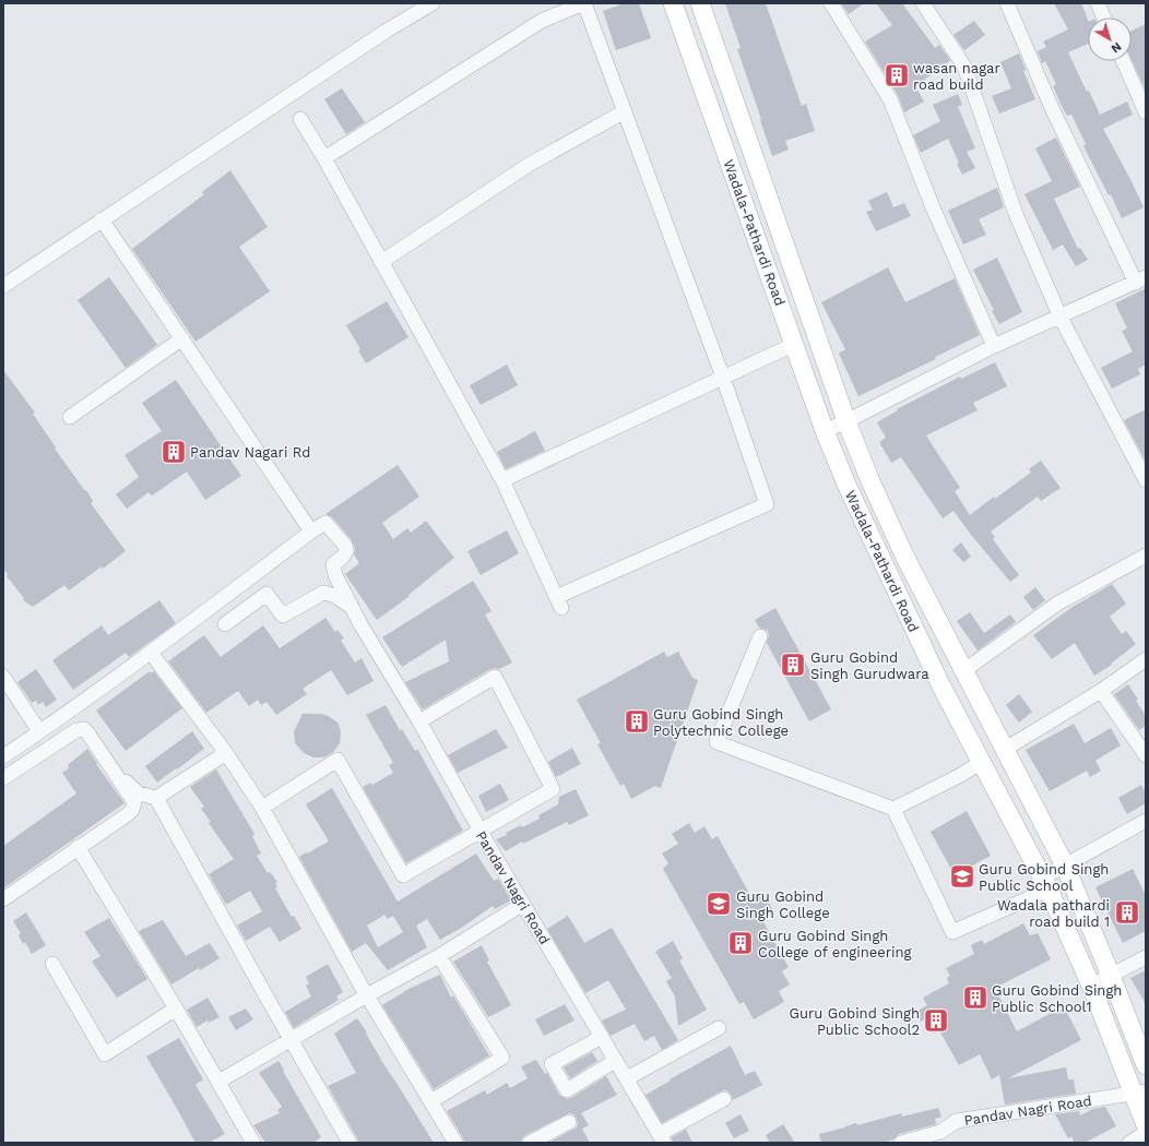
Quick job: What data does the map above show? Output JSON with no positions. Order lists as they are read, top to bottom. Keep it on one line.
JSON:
{"streets":{"main road":["Wadala-Pathardi Road"],"street":["Pandav Nagri Road"]},"crossings":[["Wadala-Pathardi Road","Pandav Nagri Road"]],"places":{"building":["wasan nagar road build","Pandav Nagari Rd","Guru Gobind Singh Gurudwara","Guru Gobind Singh Polytechnic College","Wadala pathardi road build 1","Guru Gobind Singh College of engineering","Guru Gobind Singh Public School1","Guru Gobind Singh Public School2"],"school or university":["Guru Gobind Singh Public School","Guru Gobind Singh College"]},"north":"bottom right"}
